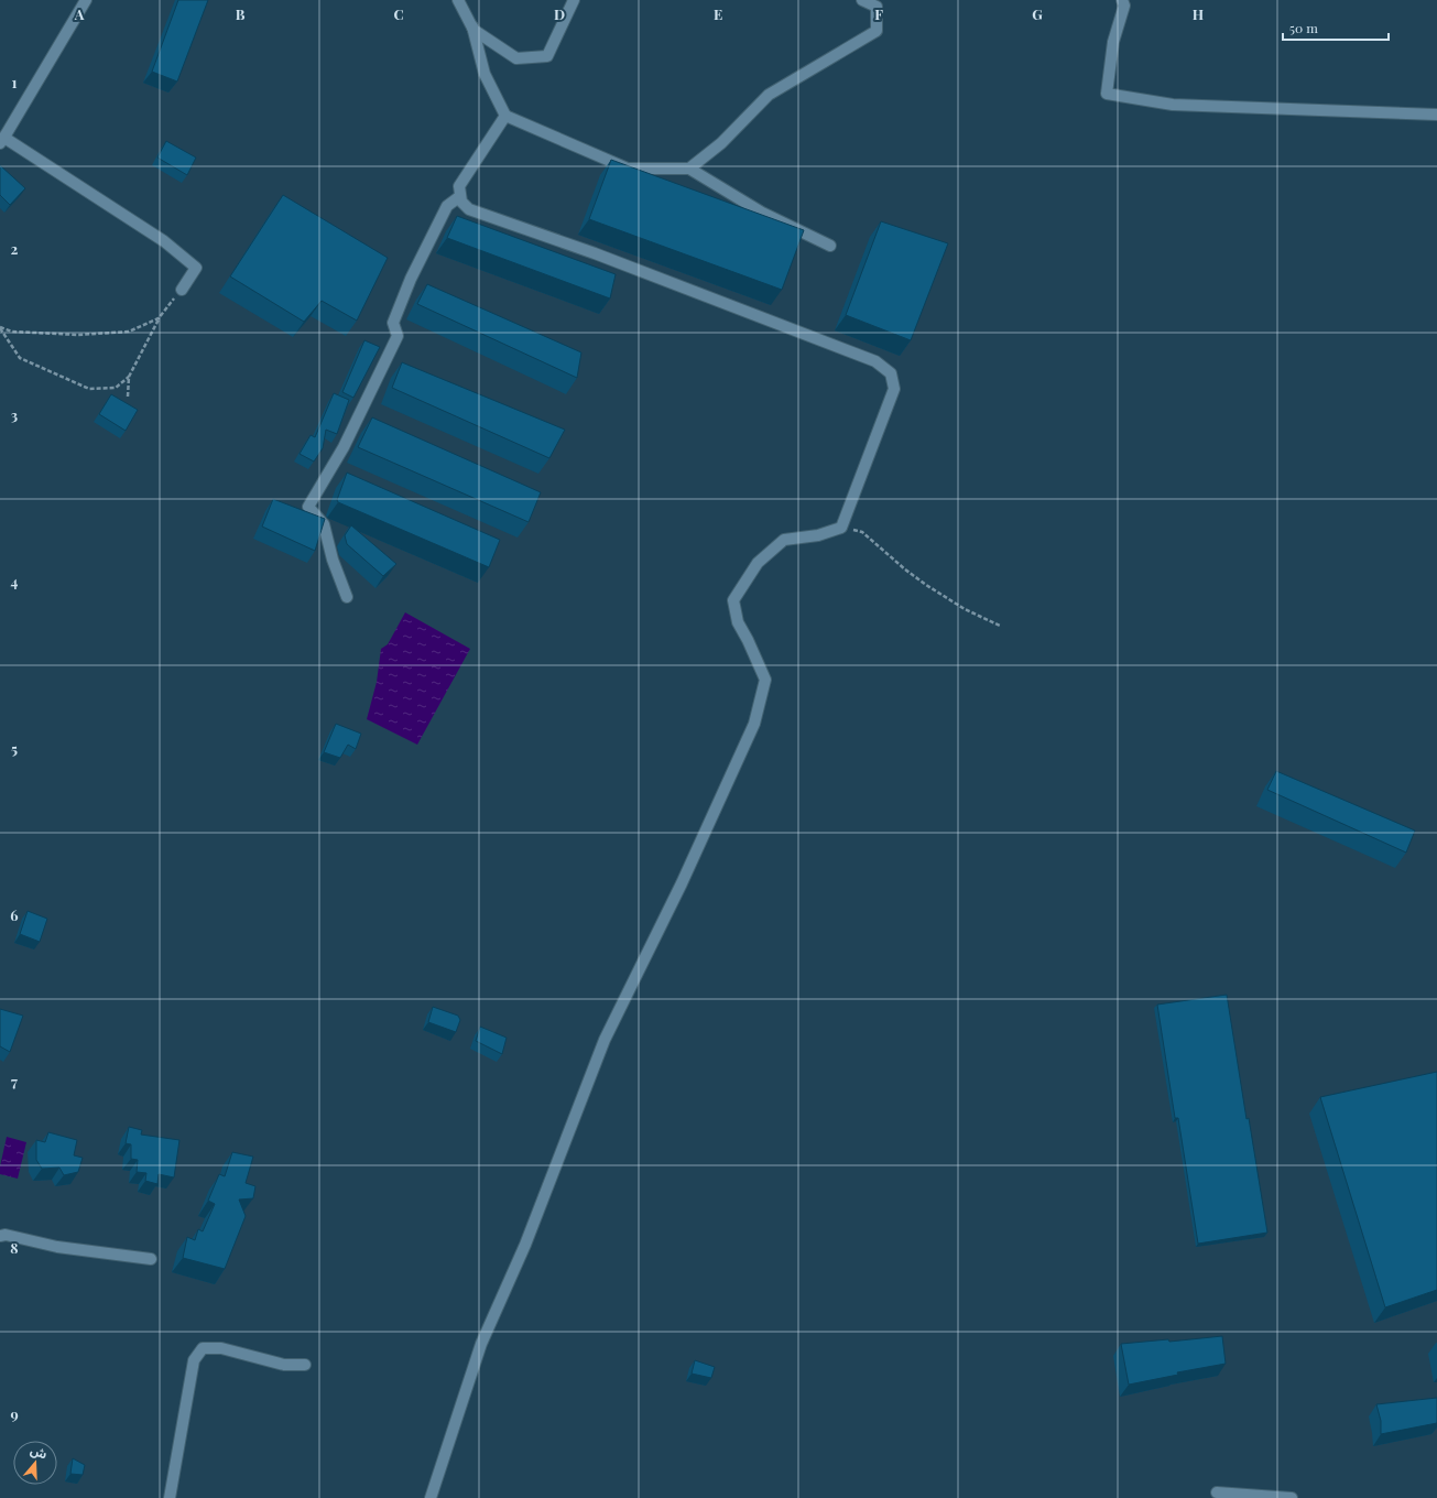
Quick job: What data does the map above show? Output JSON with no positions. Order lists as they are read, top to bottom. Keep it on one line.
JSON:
{"scale_bar":"50 m","north":"top","grid":{"columns":["A","B","C","D","E","F","G","H"],"rows":["1","2","3","4","5","6","7","8","9"]}}
